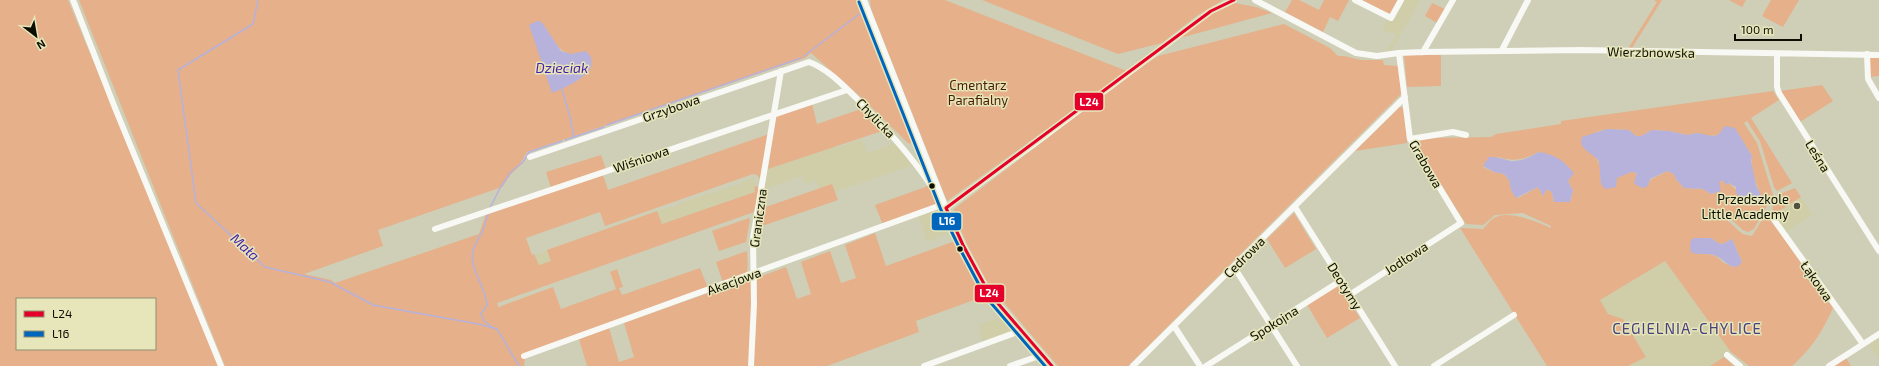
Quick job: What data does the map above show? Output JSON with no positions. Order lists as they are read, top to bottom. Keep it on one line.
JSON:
{"streets":{"street":["Wierzbnowska","Grzybowa","Chylicka","Leśna","Wiśniowa","Grabowa","Graniczna","Cedrowa","Jodłowa","Akacjowa","Łąkowa","Deotymy","Spokojna"]},"crossings":[["Wierzbnowska","Leśna"],["Wierzbnowska","Grabowa"],["Grzybowa","Chylicka"],["Grzybowa","Graniczna"],["Chylicka","Wiśniowa"],["Wiśniowa","Graniczna"],["Grabowa","Cedrowa"],["Grabowa","Jodłowa"],["Graniczna","Akacjowa"],["Cedrowa","Deotymy"],["Jodłowa","Deotymy"],["Deotymy","Spokojna"]],"districts":["CEGIELNIA-CHYLICE"],"water":["Dzieciak","Mała"],"parks":["Cmentarz Parafialny"],"places":["Przedszkole Little Academy"],"lines":["transit line L24","transit line L16"],"legend":["L24","L16"],"scale_bar":"100 m","north":"bottom right"}
